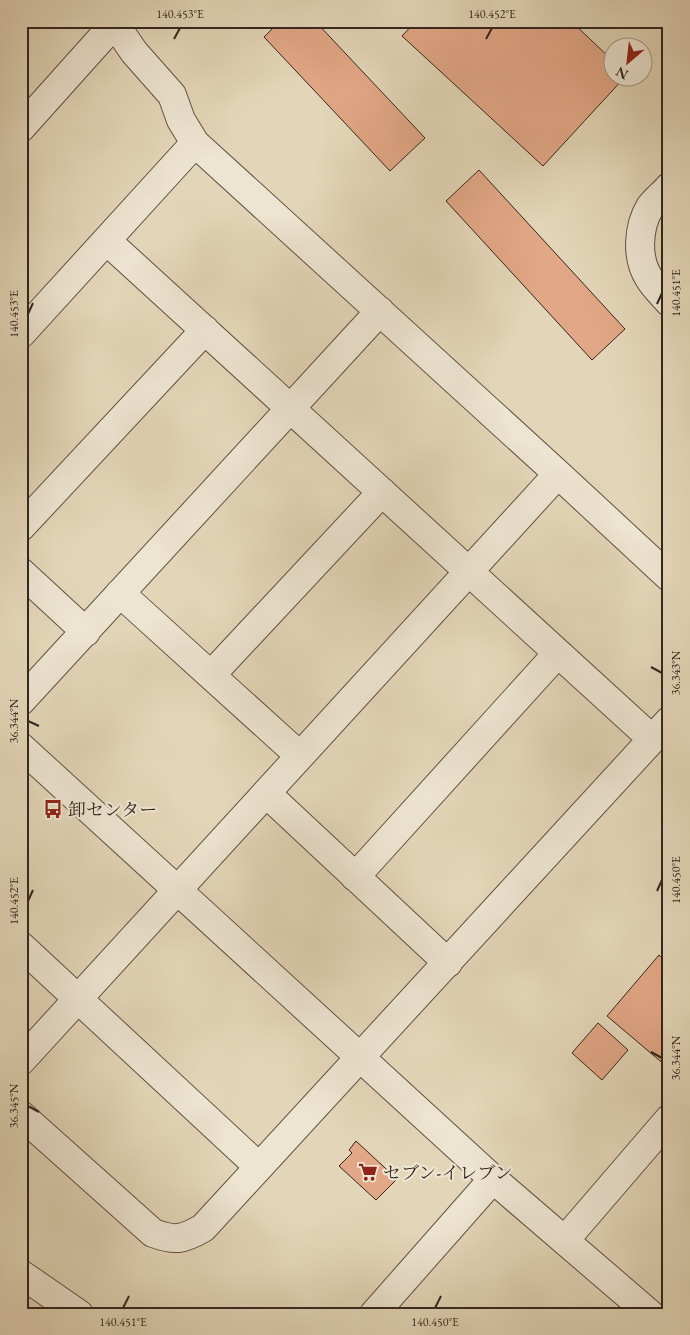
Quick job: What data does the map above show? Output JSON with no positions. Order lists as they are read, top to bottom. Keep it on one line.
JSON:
{"places":{"bus stop":["卸センター"],"supermarket":["セブン-イレブン"]},"north":"bottom left","coordinates":["140.453°E","140.452°E","140.451°E","36.343°N","36.344°N","140.450°E","36.345°N"]}
